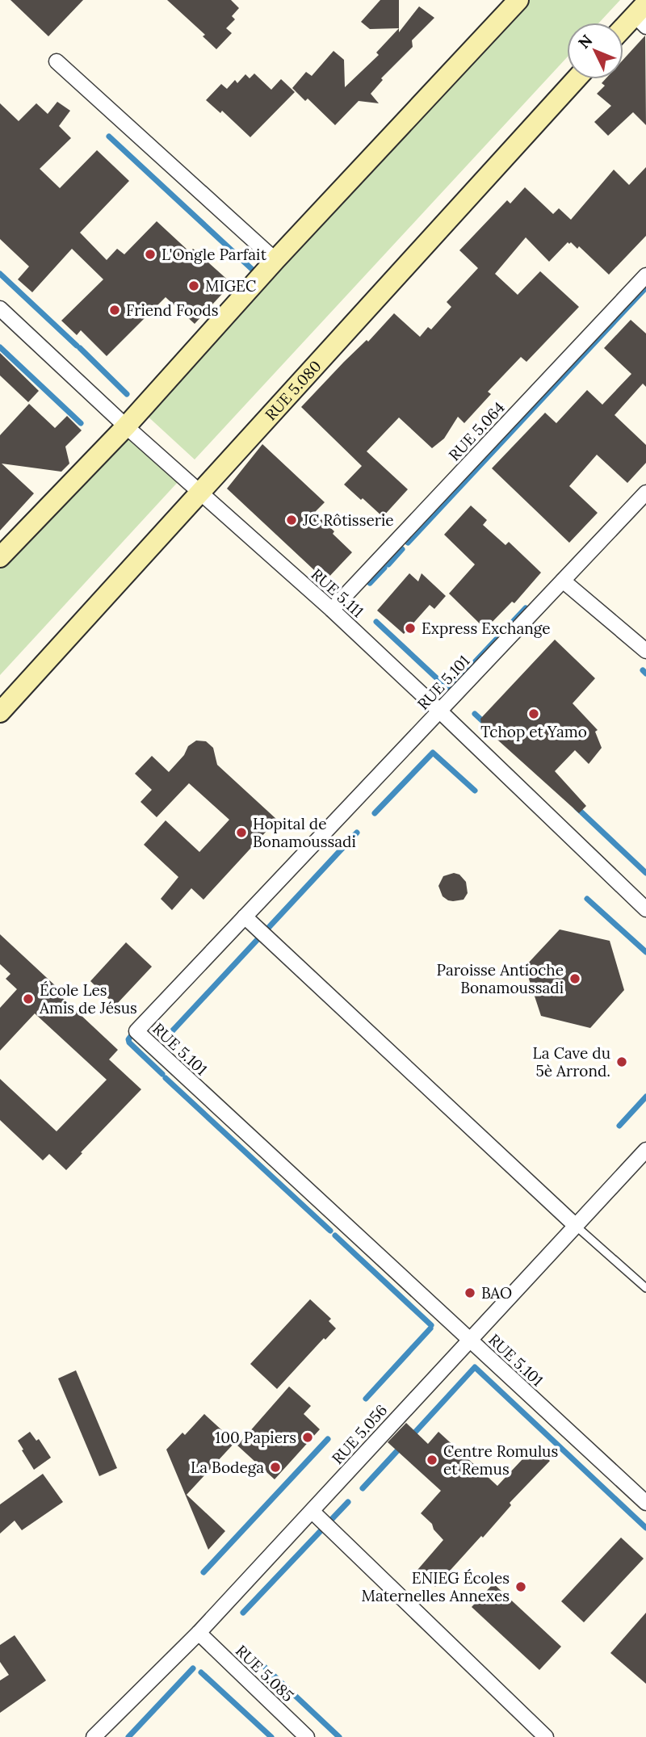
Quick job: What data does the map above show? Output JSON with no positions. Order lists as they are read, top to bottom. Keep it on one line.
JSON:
{"streets":{"main road":["RUE 5.080"],"street":["RUE 5.064","RUE 5.111","RUE 5.101","RUE 5.056","RUE 5.085"]},"crossings":[["RUE 5.080","RUE 5.111"],["RUE 5.064","RUE 5.111"],["RUE 5.111","RUE 5.101"],["RUE 5.101","RUE 5.056"],["RUE 5.056","RUE 5.085"]],"places":["L'Ongle Parfait","MIGEC","Friend Foods","JC Rôtisserie","Express Exchange","Tchop et Yamo","Hopital de Bonamoussadi","Paroisse Antioche Bonamoussadi","École Les Amis de Jésus","La Cave du 5è Arrond.","BAO","100 Papiers","Centre Romulus et Remus","La Bodega","ENIEG Écoles Maternelles Annexes"],"north":"top left"}
